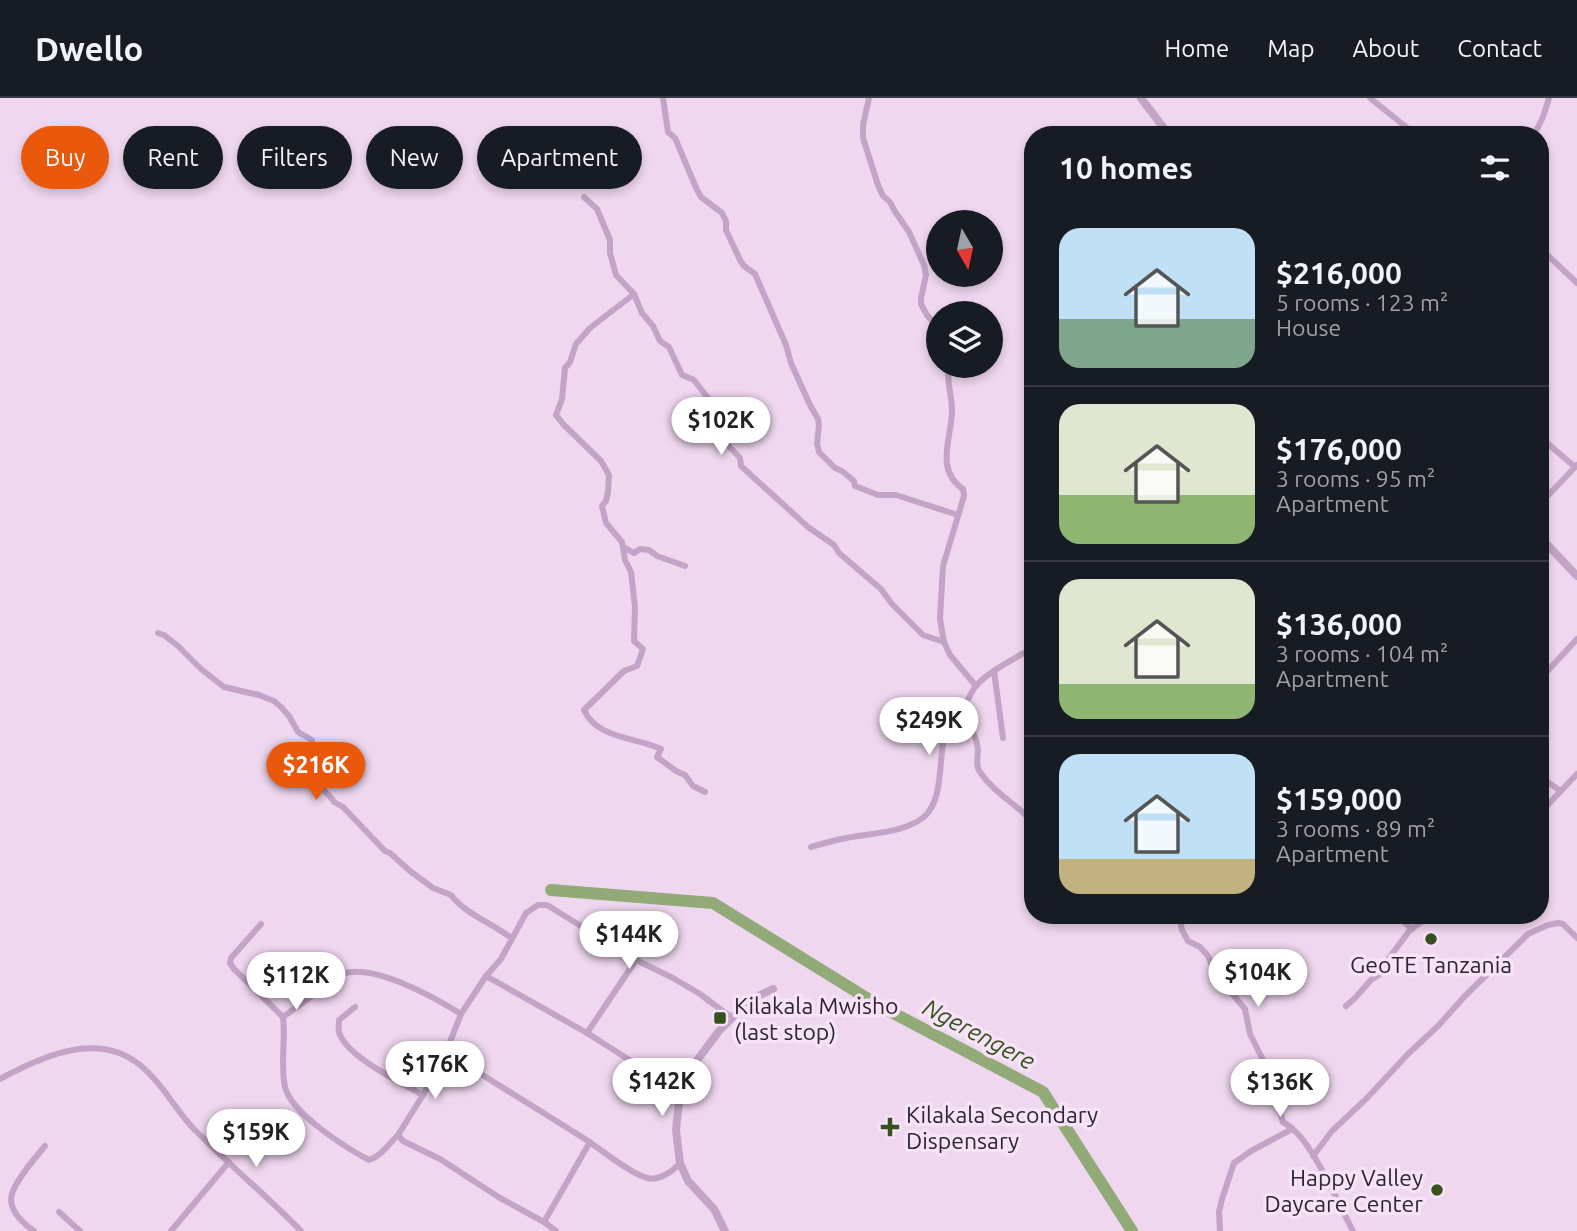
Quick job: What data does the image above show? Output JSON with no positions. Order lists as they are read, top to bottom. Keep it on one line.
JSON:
{"water":["Ngerengere"],"places":{"other":["GeoTE Tanzania","Happy Valley Daycare Center"],"transit":["Kilakala Mwisho (last stop)"],"health":["Kilakala Secondary Dispensary"]},"north":"bottom","page":{"header":"Dwello","nav":["Home","Map","About","Contact"],"chip":["Buy","Rent","Filters","New","Apartment"],"heading":"10 homes","list":[{"name":"$216,000","note":"5 rooms · 123 m² · House"},{"name":"$176,000","note":"3 rooms · 95 m² · Apartment"},{"name":"$136,000","note":"3 rooms · 104 m² · Apartment"},{"name":"$159,000","note":"3 rooms · 89 m² · Apartment"}],"price":["$102K","$249K","$216K","$144K","$104K","$112K","$176K","$142K","$136K","$159K"]}}
